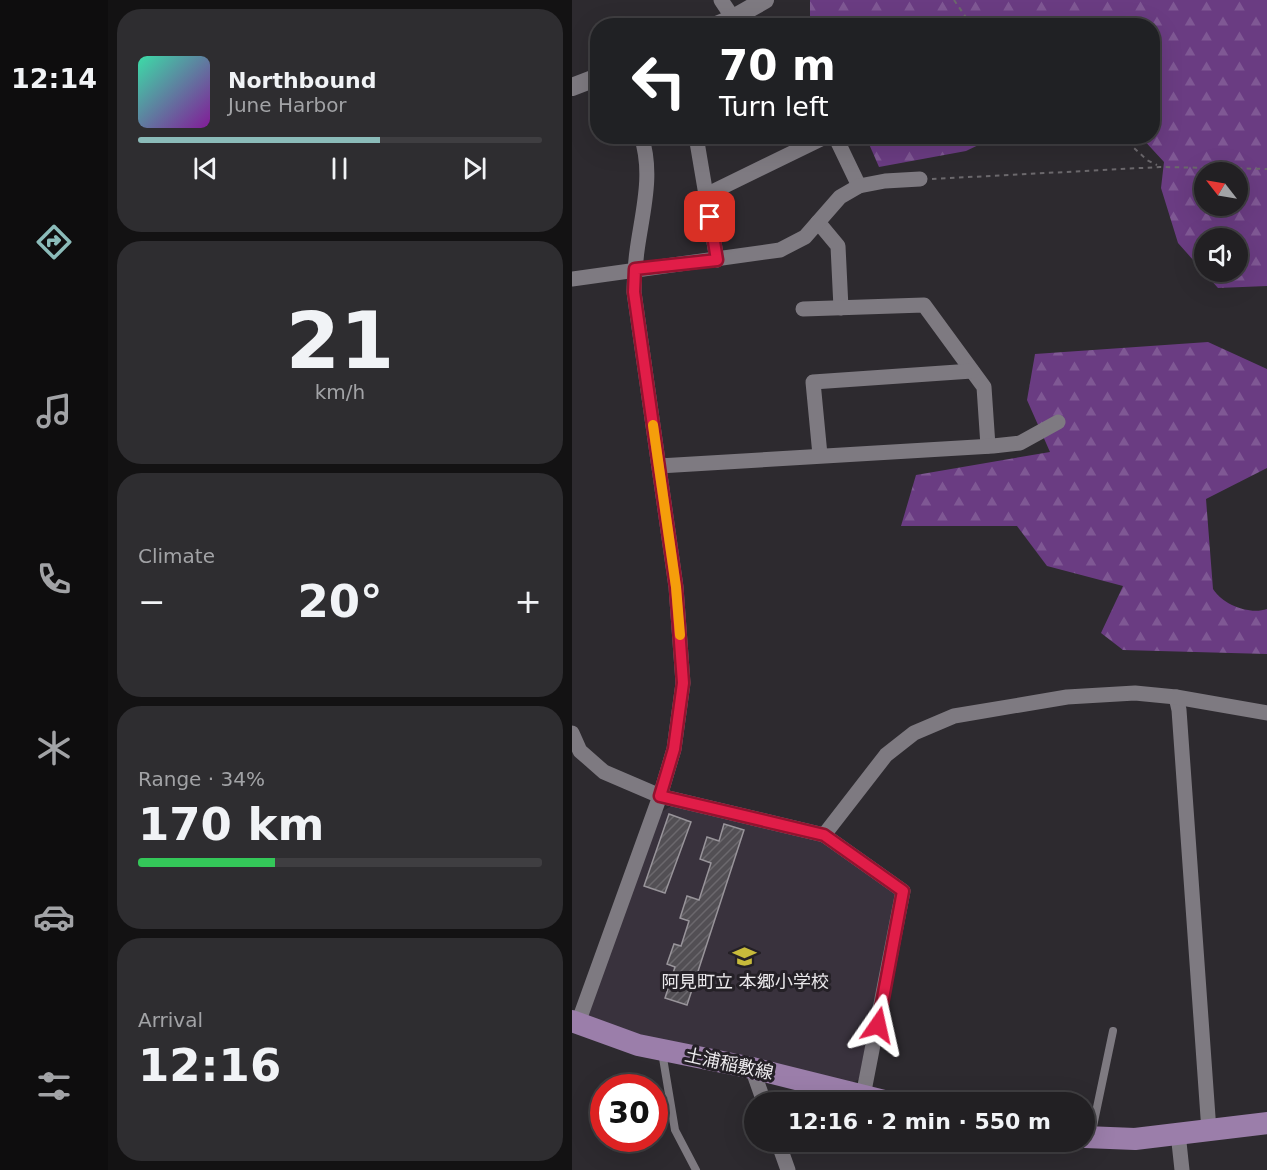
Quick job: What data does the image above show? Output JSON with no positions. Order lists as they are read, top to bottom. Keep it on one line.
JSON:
{"streets":{"main road":["土浦稲敷線"]},"places":{"school or university":["阿見町立 本郷小学校"]},"north":"top left","page":{"tabs":"12:14","turn":["70 m","Turn left"],"song":["Northbound","June Harbor"],"tile":[["21","km/h"],"Climate",["Range · 34%","170 km"],["Arrival","12:16"]],"heat":["−","20°","+"],"limit":"30","trip":"12:16 · 2 min · 550 m"}}
